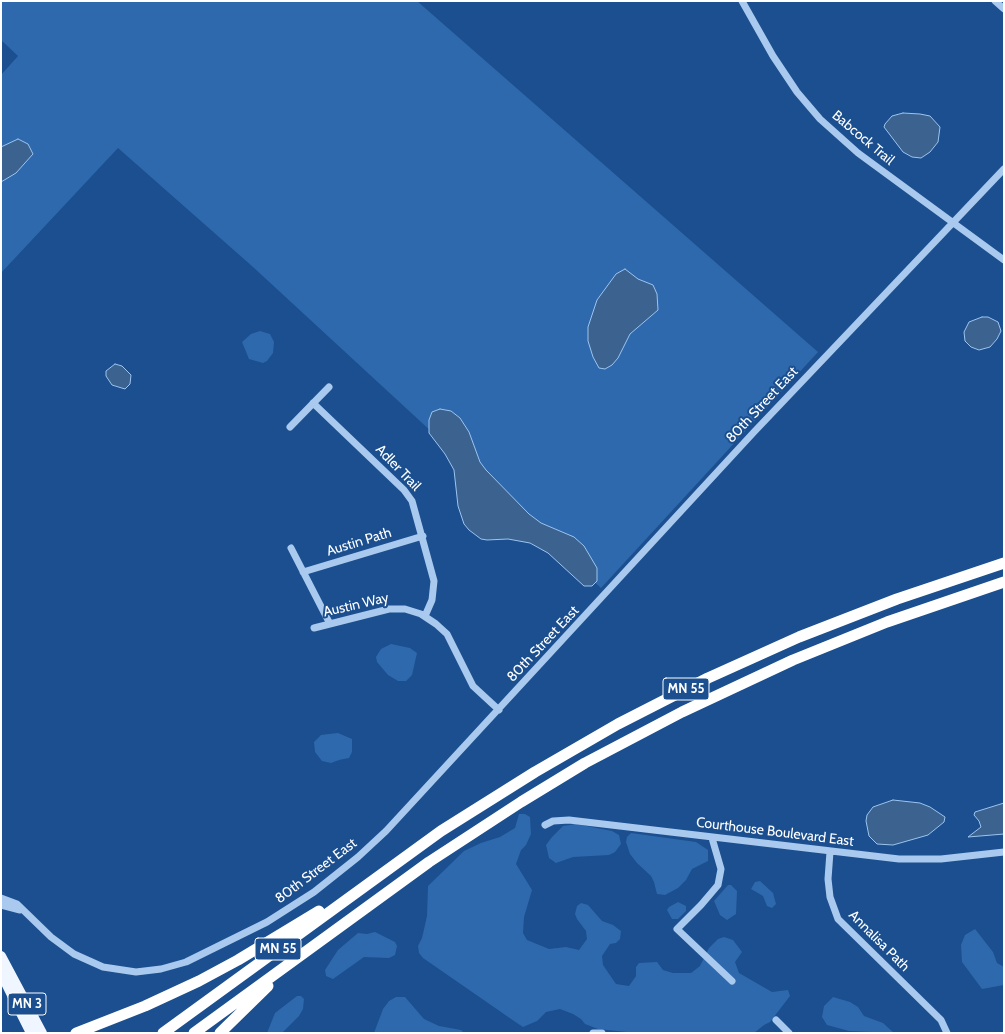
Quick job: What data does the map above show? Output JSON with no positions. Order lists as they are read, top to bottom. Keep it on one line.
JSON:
{"streets":{"highway":["MN 55"],"main road":["MN 3"],"street":["Babcock Trail","80th Street East","Adler Trail","Austin Path","Austin Way","Courthouse Boulevard East","Annalisa Path"]},"crossings":[["Babcock Trail","80th Street East"],["80th Street East","Austin Way"],["Adler Trail","Austin Path"],["Adler Trail","Austin Way"],["Courthouse Boulevard East","Annalisa Path"]]}
